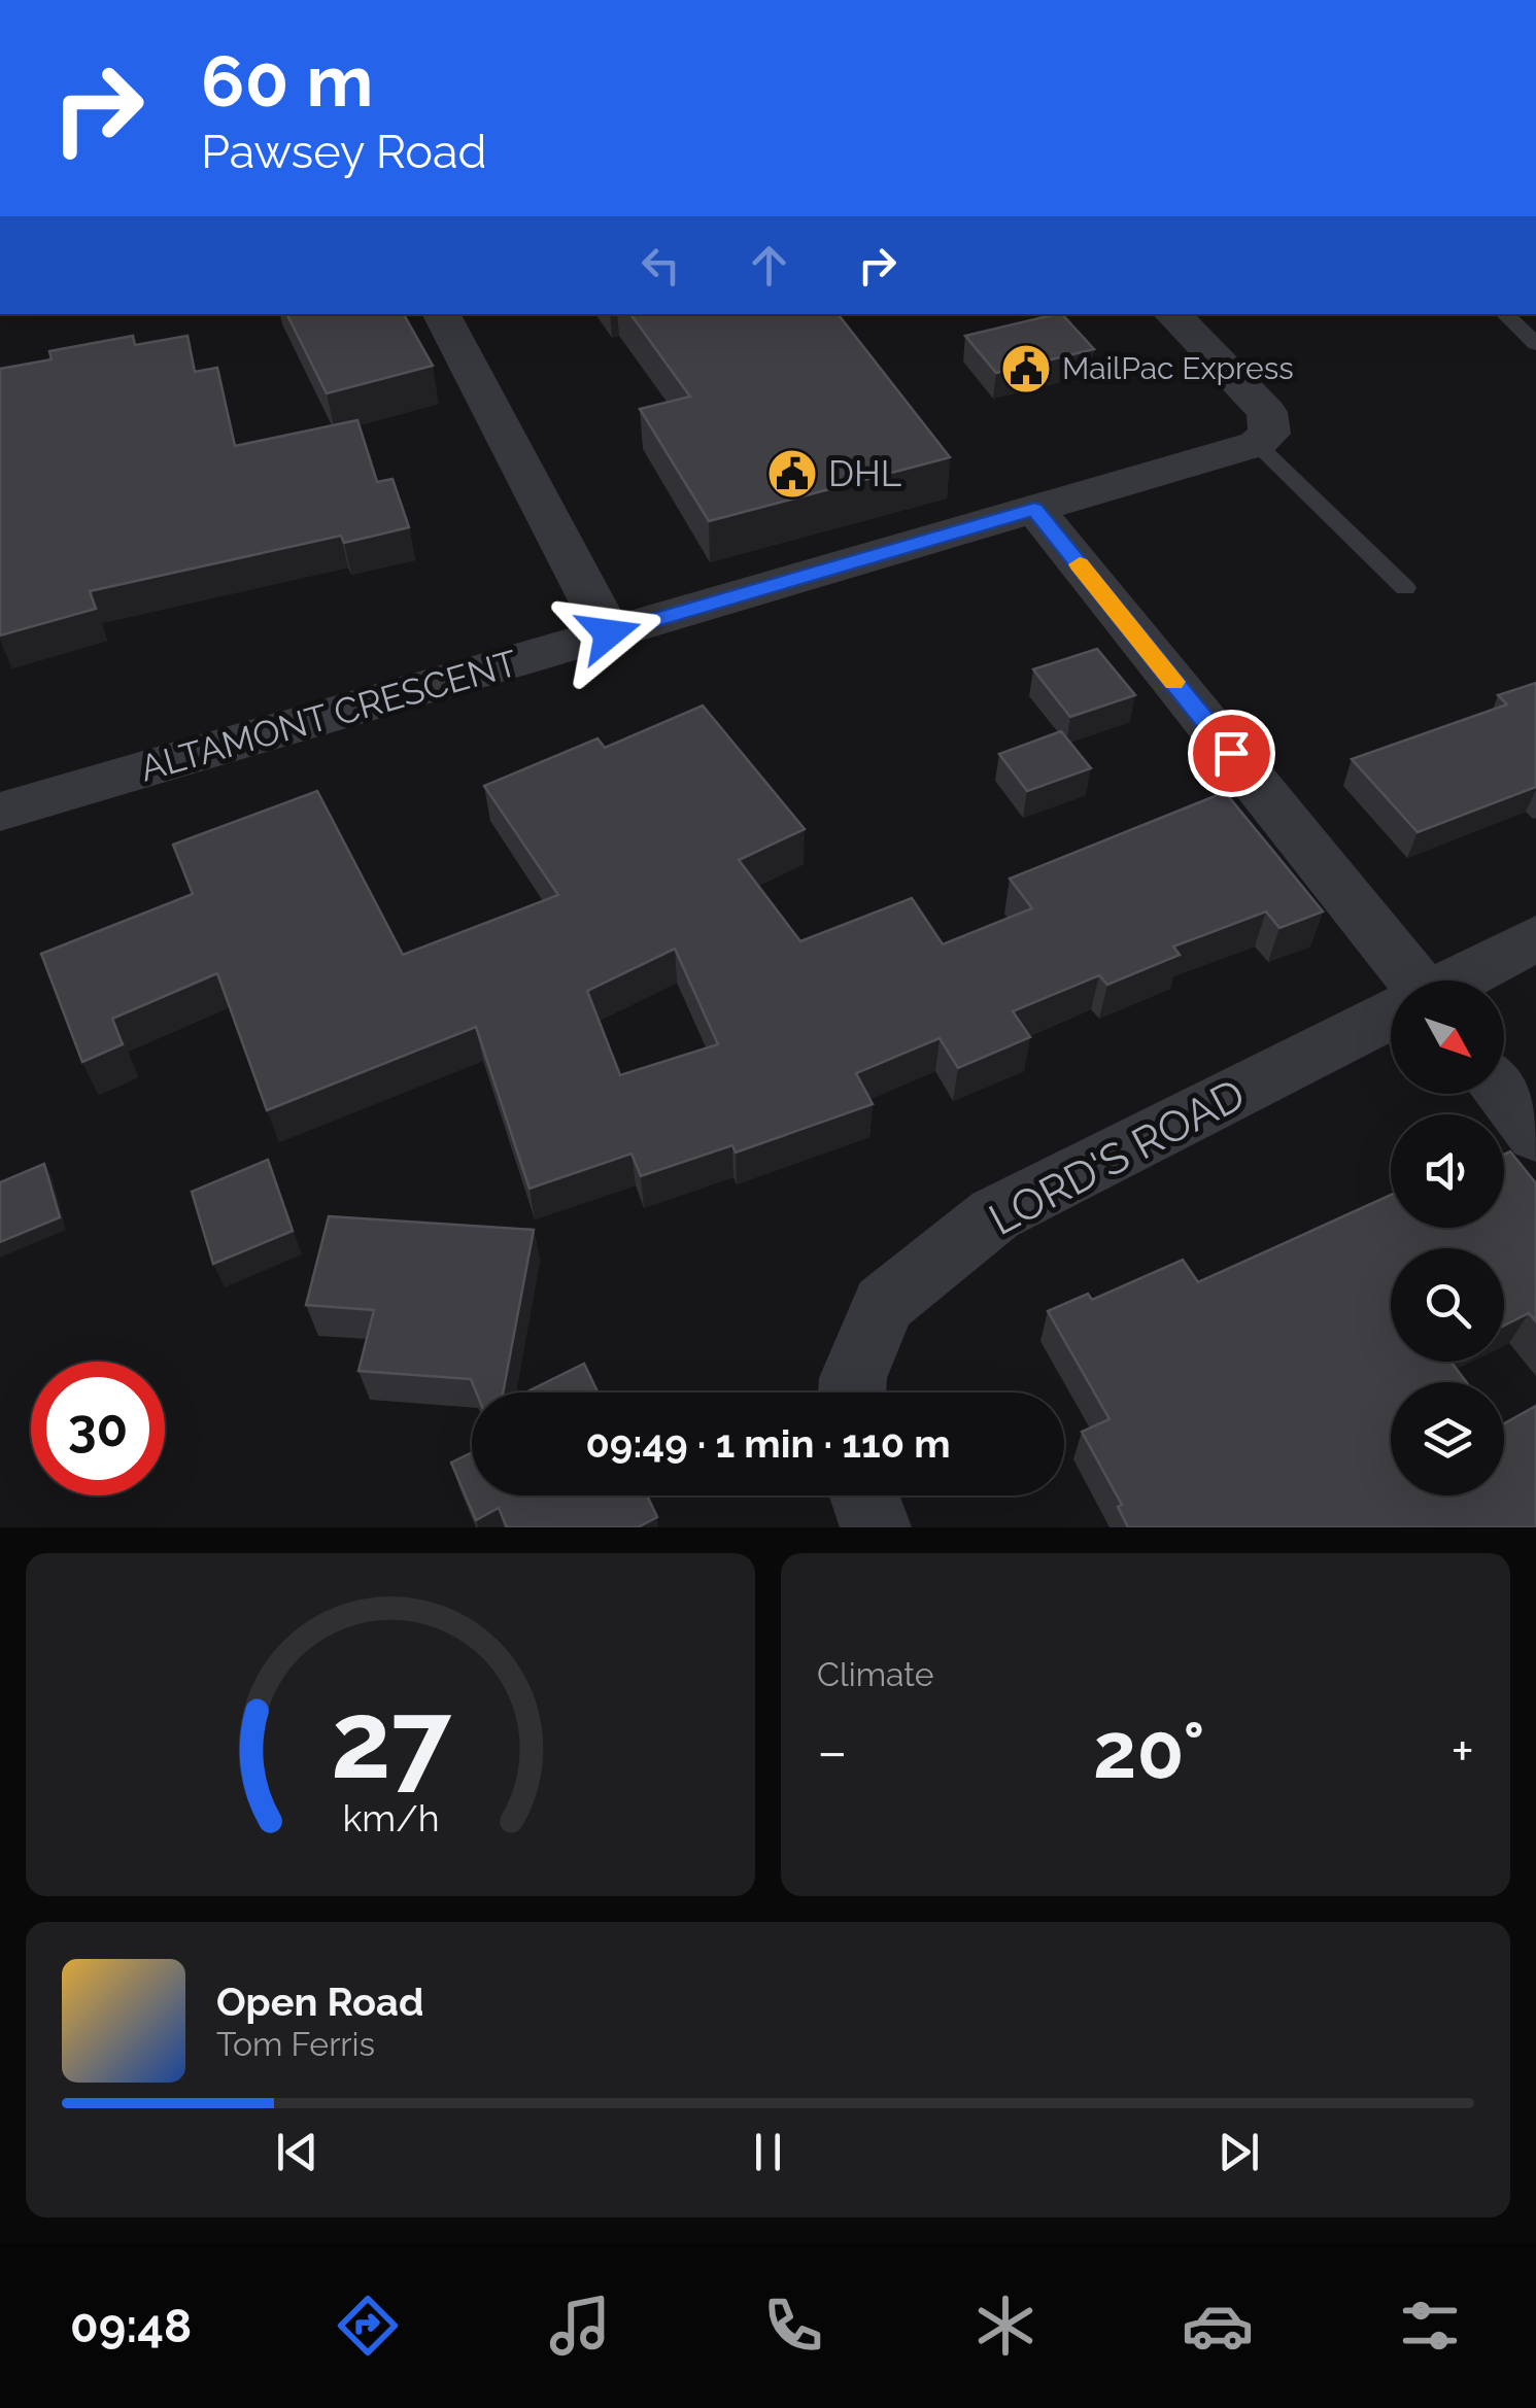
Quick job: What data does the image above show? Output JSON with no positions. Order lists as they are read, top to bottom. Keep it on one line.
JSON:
{"streets":{"street":["ALTAMONT CRESCENT","LORD'S ROAD"]},"places":{"public building":["MailPac Express","DHL"]},"north":"bottom right","page":{"turn":["60 m","Pawsey Road"],"limit":"30","trip":"09:49 · 1 min · 110 m","tile":"Climate","heat":["−","20°","+"],"song":["Open Road","Tom Ferris"],"tabs":"09:48","gauge":["27","km/h"]}}
